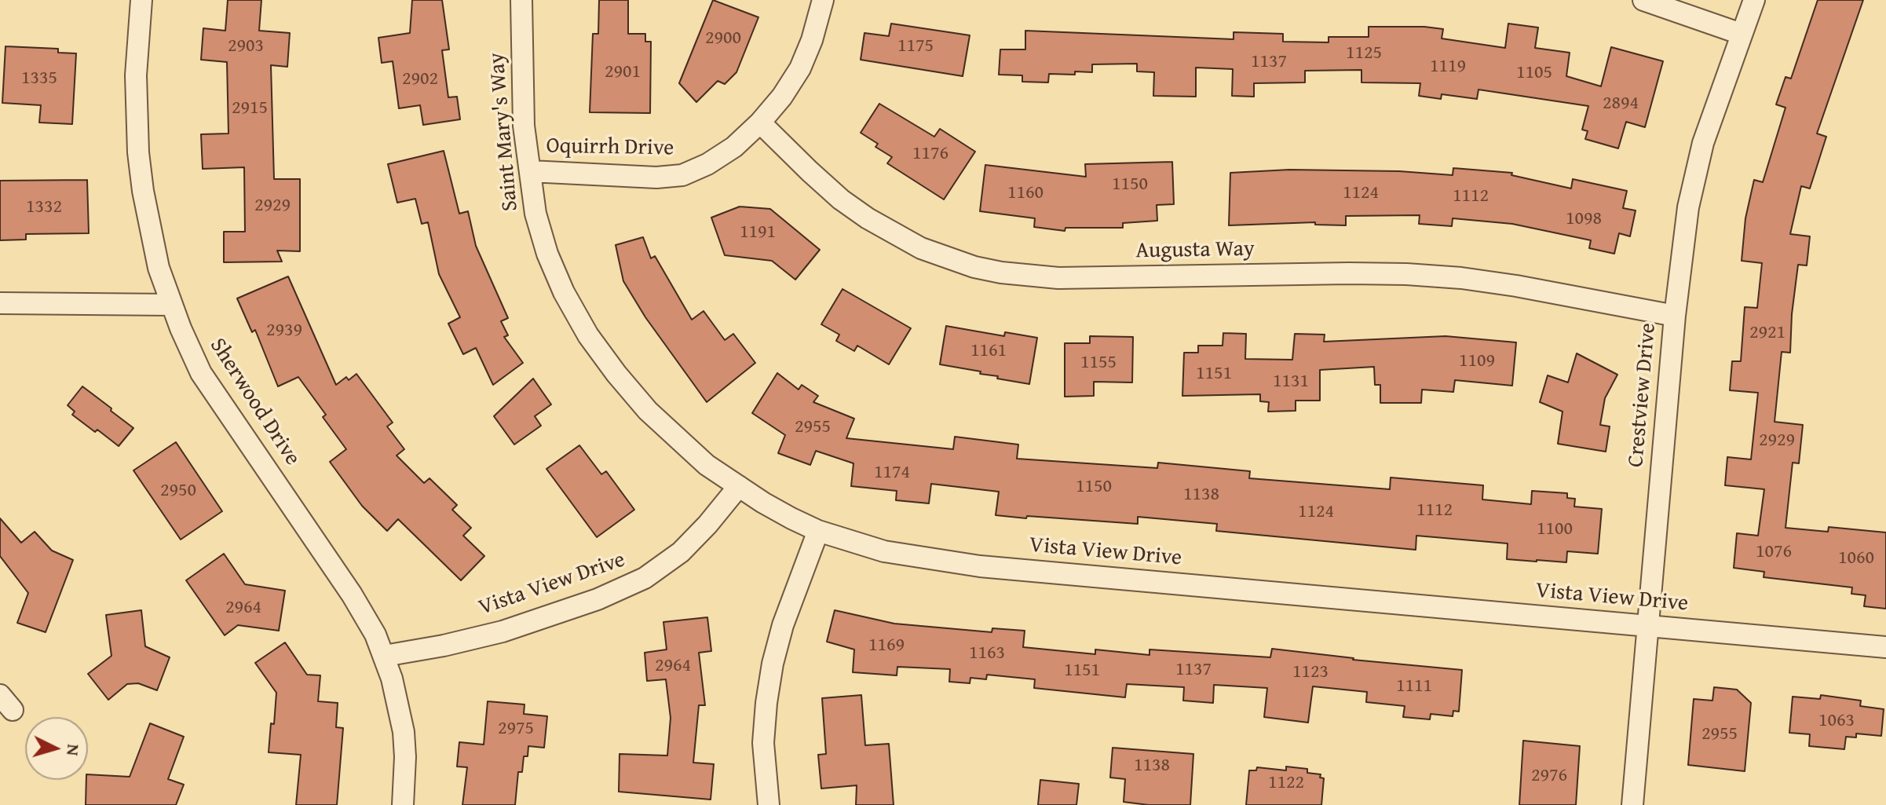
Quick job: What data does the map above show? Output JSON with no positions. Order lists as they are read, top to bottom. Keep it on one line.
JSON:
{"streets":{"street":["Saint Mary's Way","Oquirrh Drive","Augusta Way","Crestview Drive","Sherwood Drive","Vista View Drive"]},"crossings":[["Saint Mary's Way","Oquirrh Drive"],["Saint Mary's Way","Vista View Drive"],["Oquirrh Drive","Augusta Way"],["Augusta Way","Crestview Drive"],["Crestview Drive","Vista View Drive"],["Sherwood Drive","Vista View Drive"]],"house_numbers":["2900","2903","1175","1125","1137","1119","2901","1105","1335","2902","2894","2915","1176","1150","1160","1124","1112","2929","1332","1098","1191","2939","2921","1161","1109","1155","1151","1131","2955","2929","1174","1150","2950","1138","1112","1124","1100","1076","1060","2964","1169","1163","2964","1137","1151","1123","1111","1063","2975","2955","1138","2976","1122"],"north":"right"}
